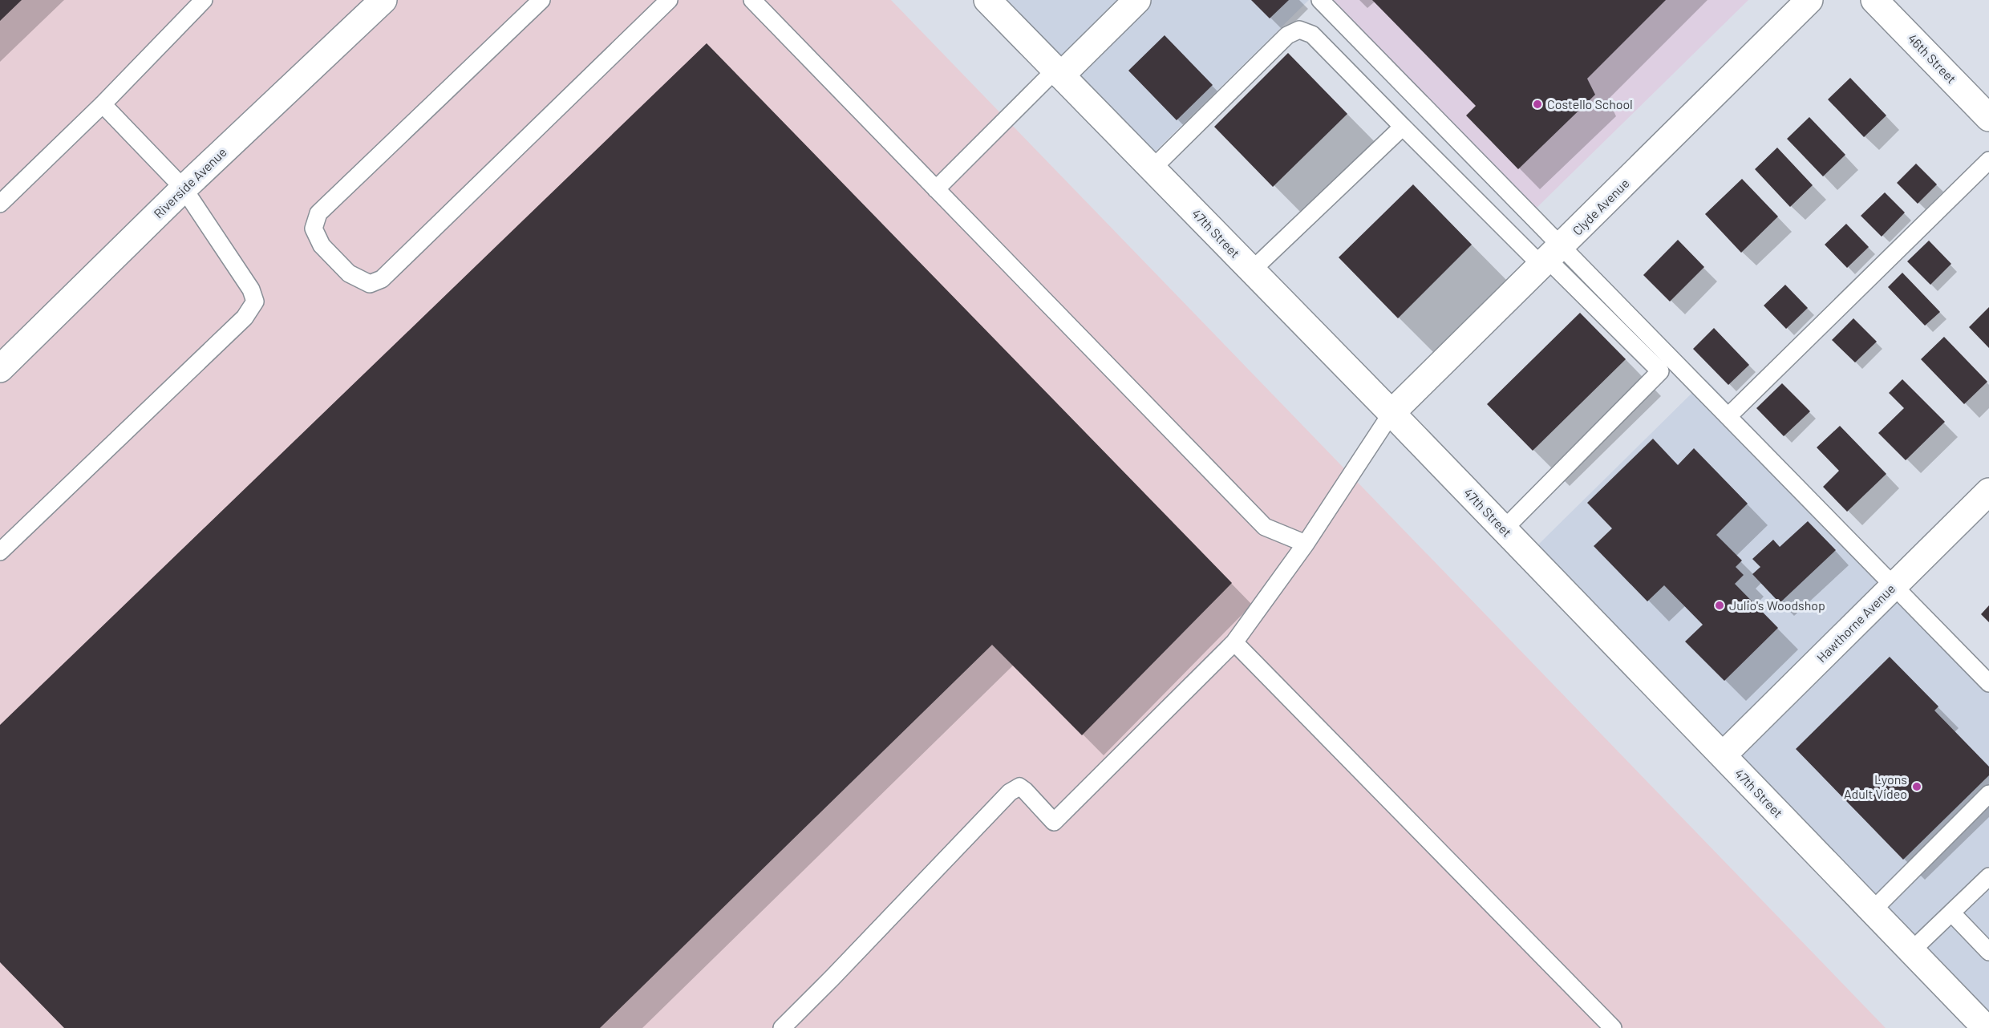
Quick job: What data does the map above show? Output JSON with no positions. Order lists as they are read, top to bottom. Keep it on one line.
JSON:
{"streets":{"street":["46th Street","Riverside Avenue","Clyde Avenue","47th Street","Hawthorne Avenue"]},"crossings":[["Clyde Avenue","47th Street"],["47th Street","Hawthorne Avenue"]],"places":["Costello School","Julio's Woodshop","Lyons Adult Video"]}
